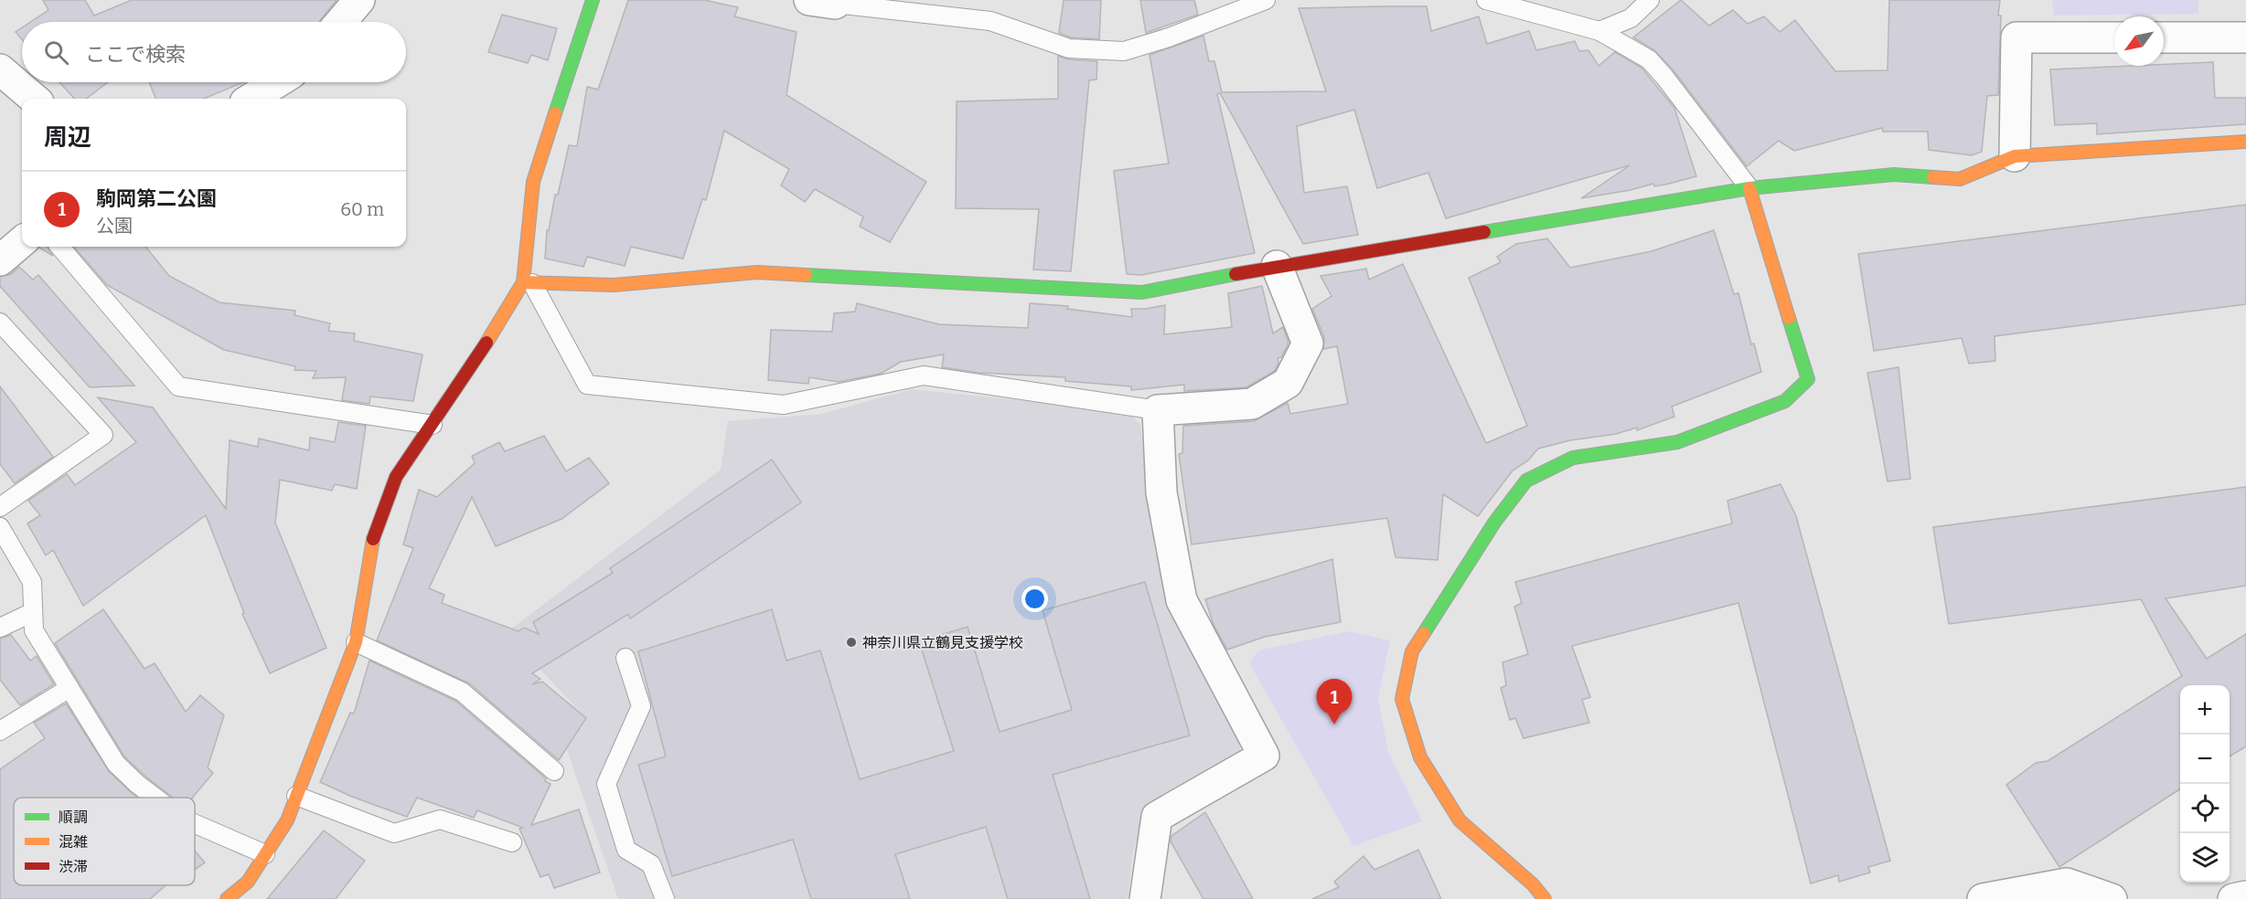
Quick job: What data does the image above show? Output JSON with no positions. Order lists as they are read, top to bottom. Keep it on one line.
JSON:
{"places":["神奈川県立鶴見支援学校"],"legend":["順調","混雑","渋滞"],"north":"bottom left","page":{"search":"ここで検索","heading":"周辺","list":[{"mark":"1","name":"駒岡第二公園","note":"公園","value":"60 m"}],"pins":"1","map_buttons":["+","−"]}}
